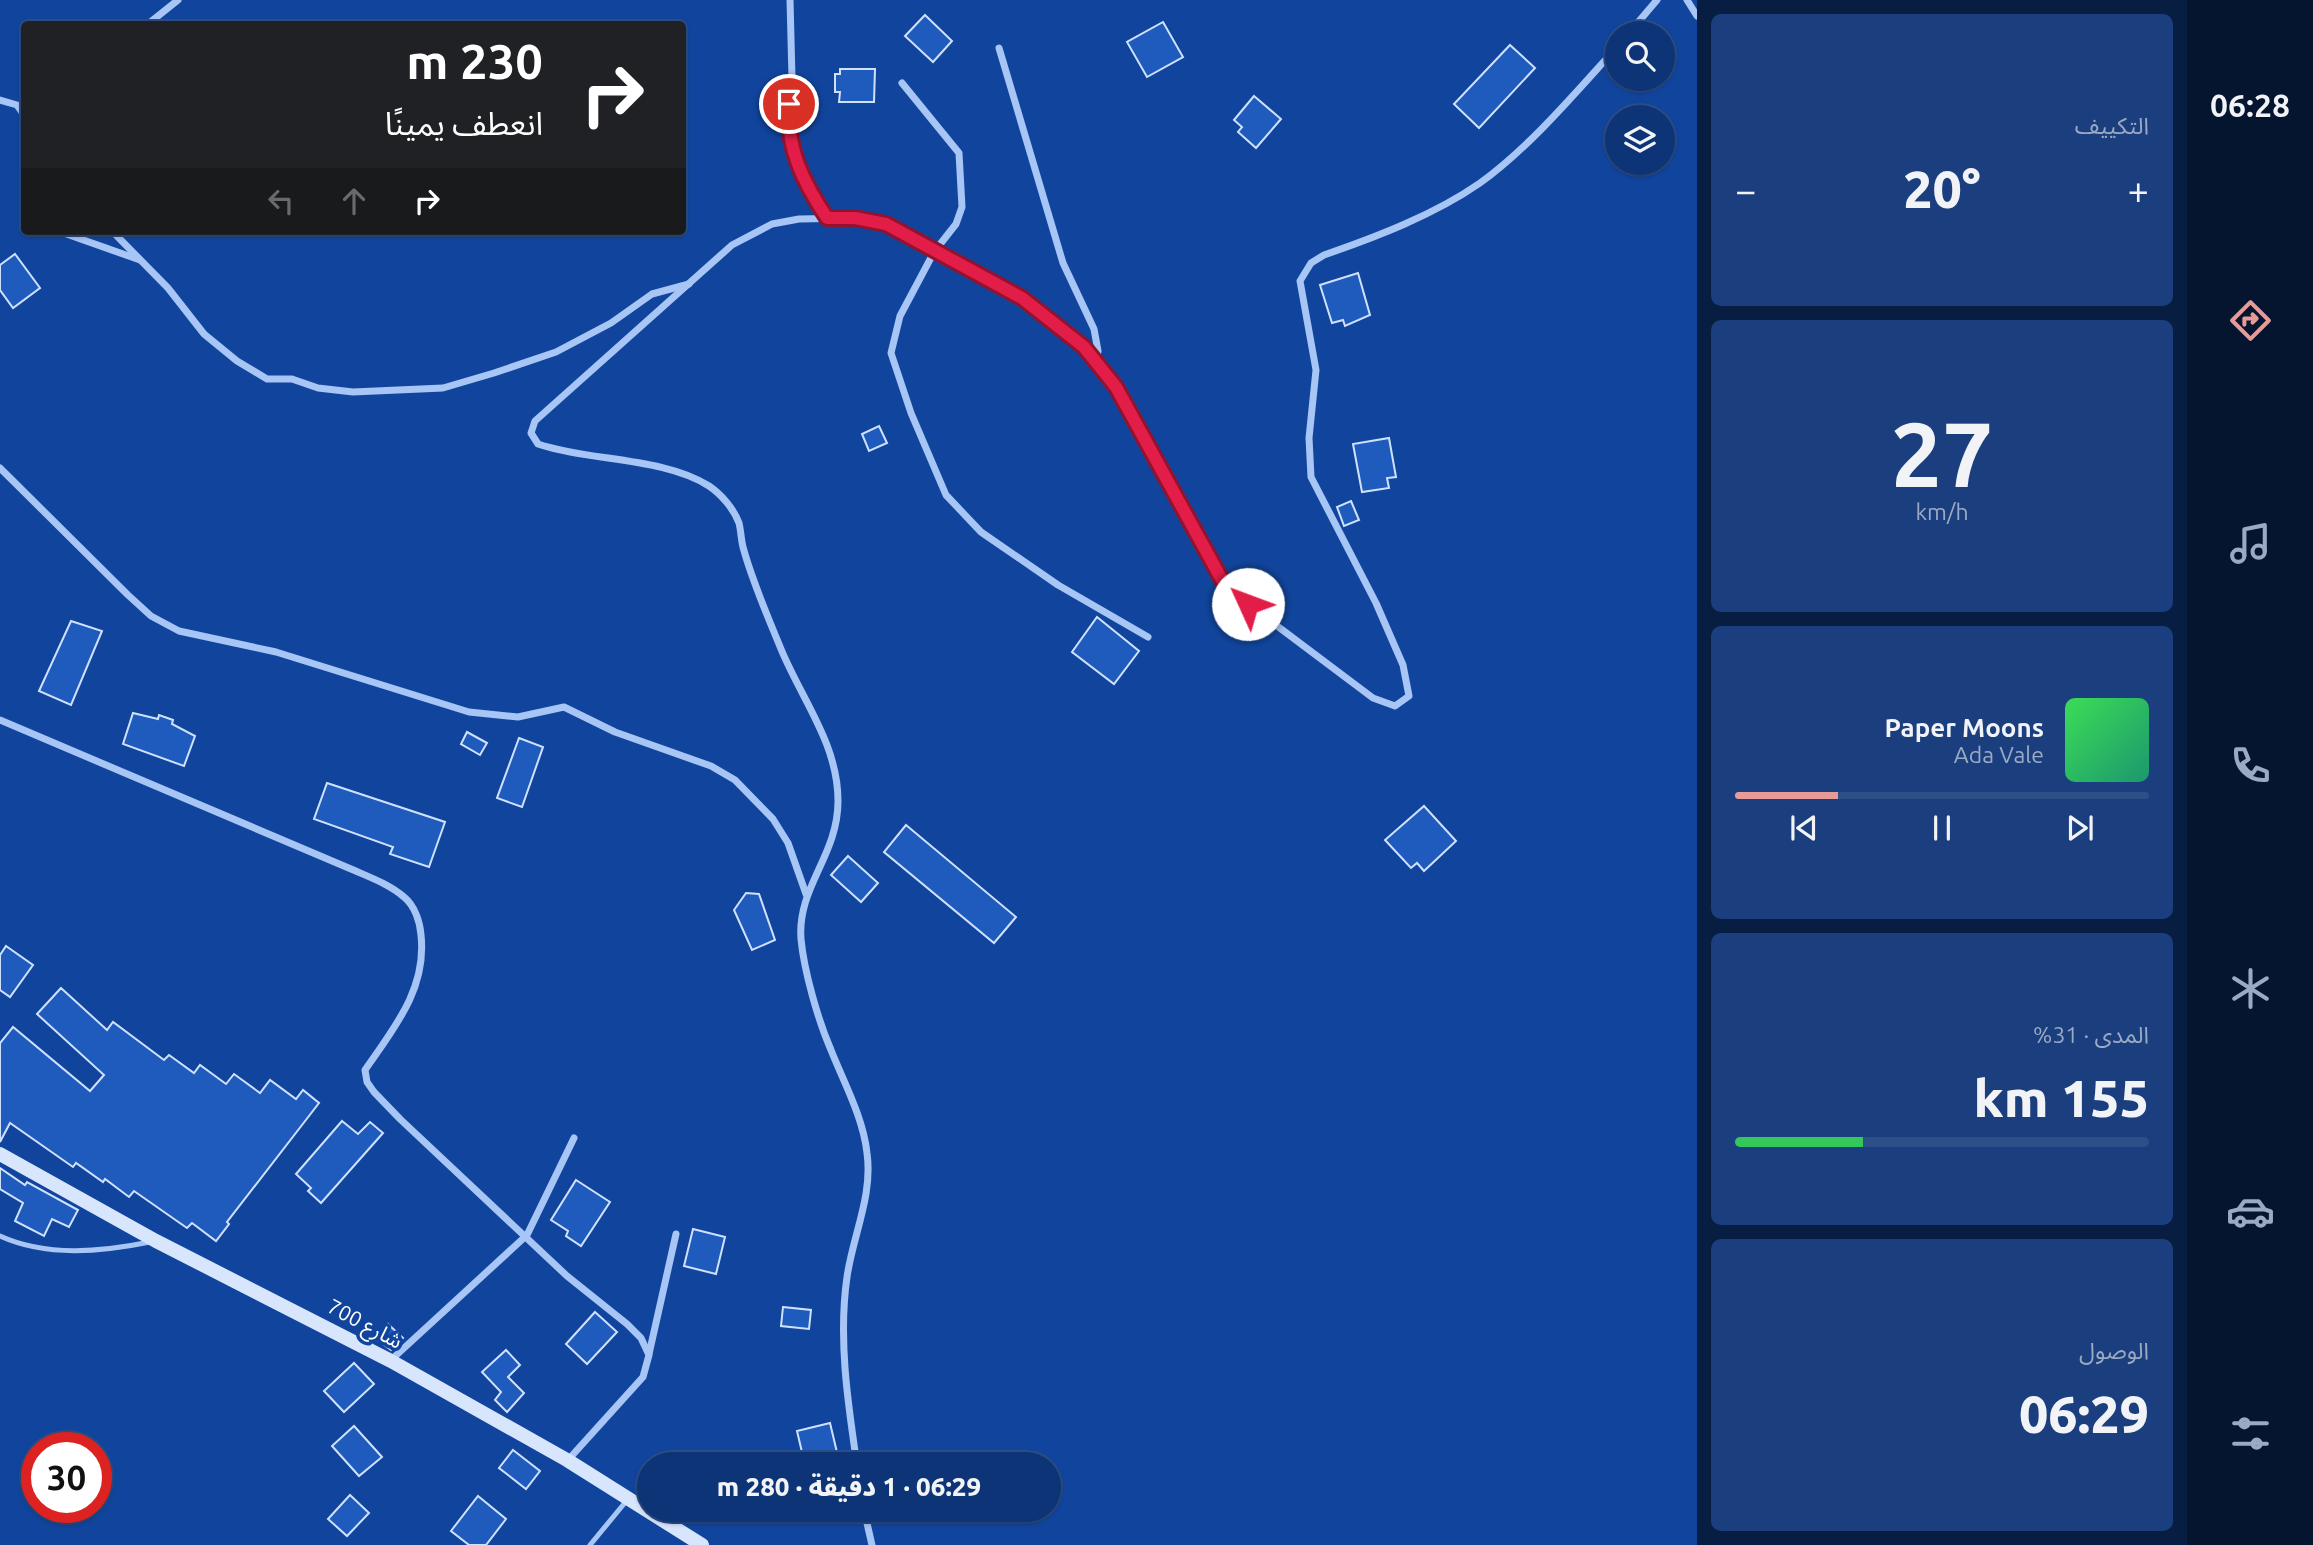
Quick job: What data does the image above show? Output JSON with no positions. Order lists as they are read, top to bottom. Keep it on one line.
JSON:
{"streets":{"main road":["شارع 700"]},"page":{"tabs":"06:28","tile":["التكييف",["27","km/h"],["المدى · 31%","155 km"],["الوصول","06:29"]],"turn":["230 m","انعطف يمينًا"],"heat":["−","20°","+"],"song":["Paper Moons","Ada Vale"],"limit":"30","trip":"06:29 · 1 دقيقة · 280 m"}}
